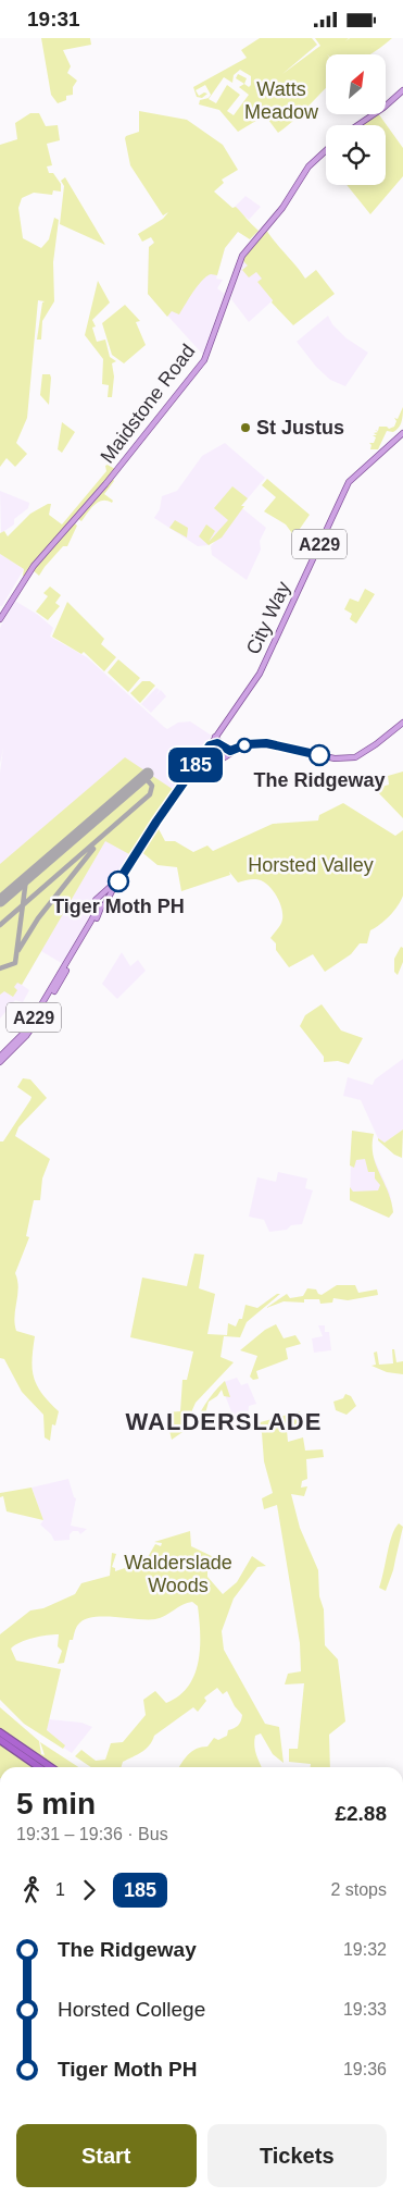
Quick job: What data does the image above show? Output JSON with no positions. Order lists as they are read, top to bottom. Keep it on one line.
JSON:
{"streets":{"main road":["Maidstone Road","A229","City Way"]},"crossings":[["A229","City Way"]],"districts":["WALDERSLADE"],"parks":["Watts Meadow","Horsted Valley","Walderslade Woods"],"places":["St Justus","The Ridgeway","Tiger Moth PH"],"lines":["bus line 185"],"north":"top right","page":{"status":"19:31","on_map":"185","heading":["5 min","19:31 – 19:36 · Bus","£2.88"],"legs":["1","185","2 stops"],"list":[{"name":"The Ridgeway","value":"19:32"},{"name":"Horsted College","value":"19:33"},{"name":"Tiger Moth PH","value":"19:36"}],"buttons":["Start","Tickets"]}}
